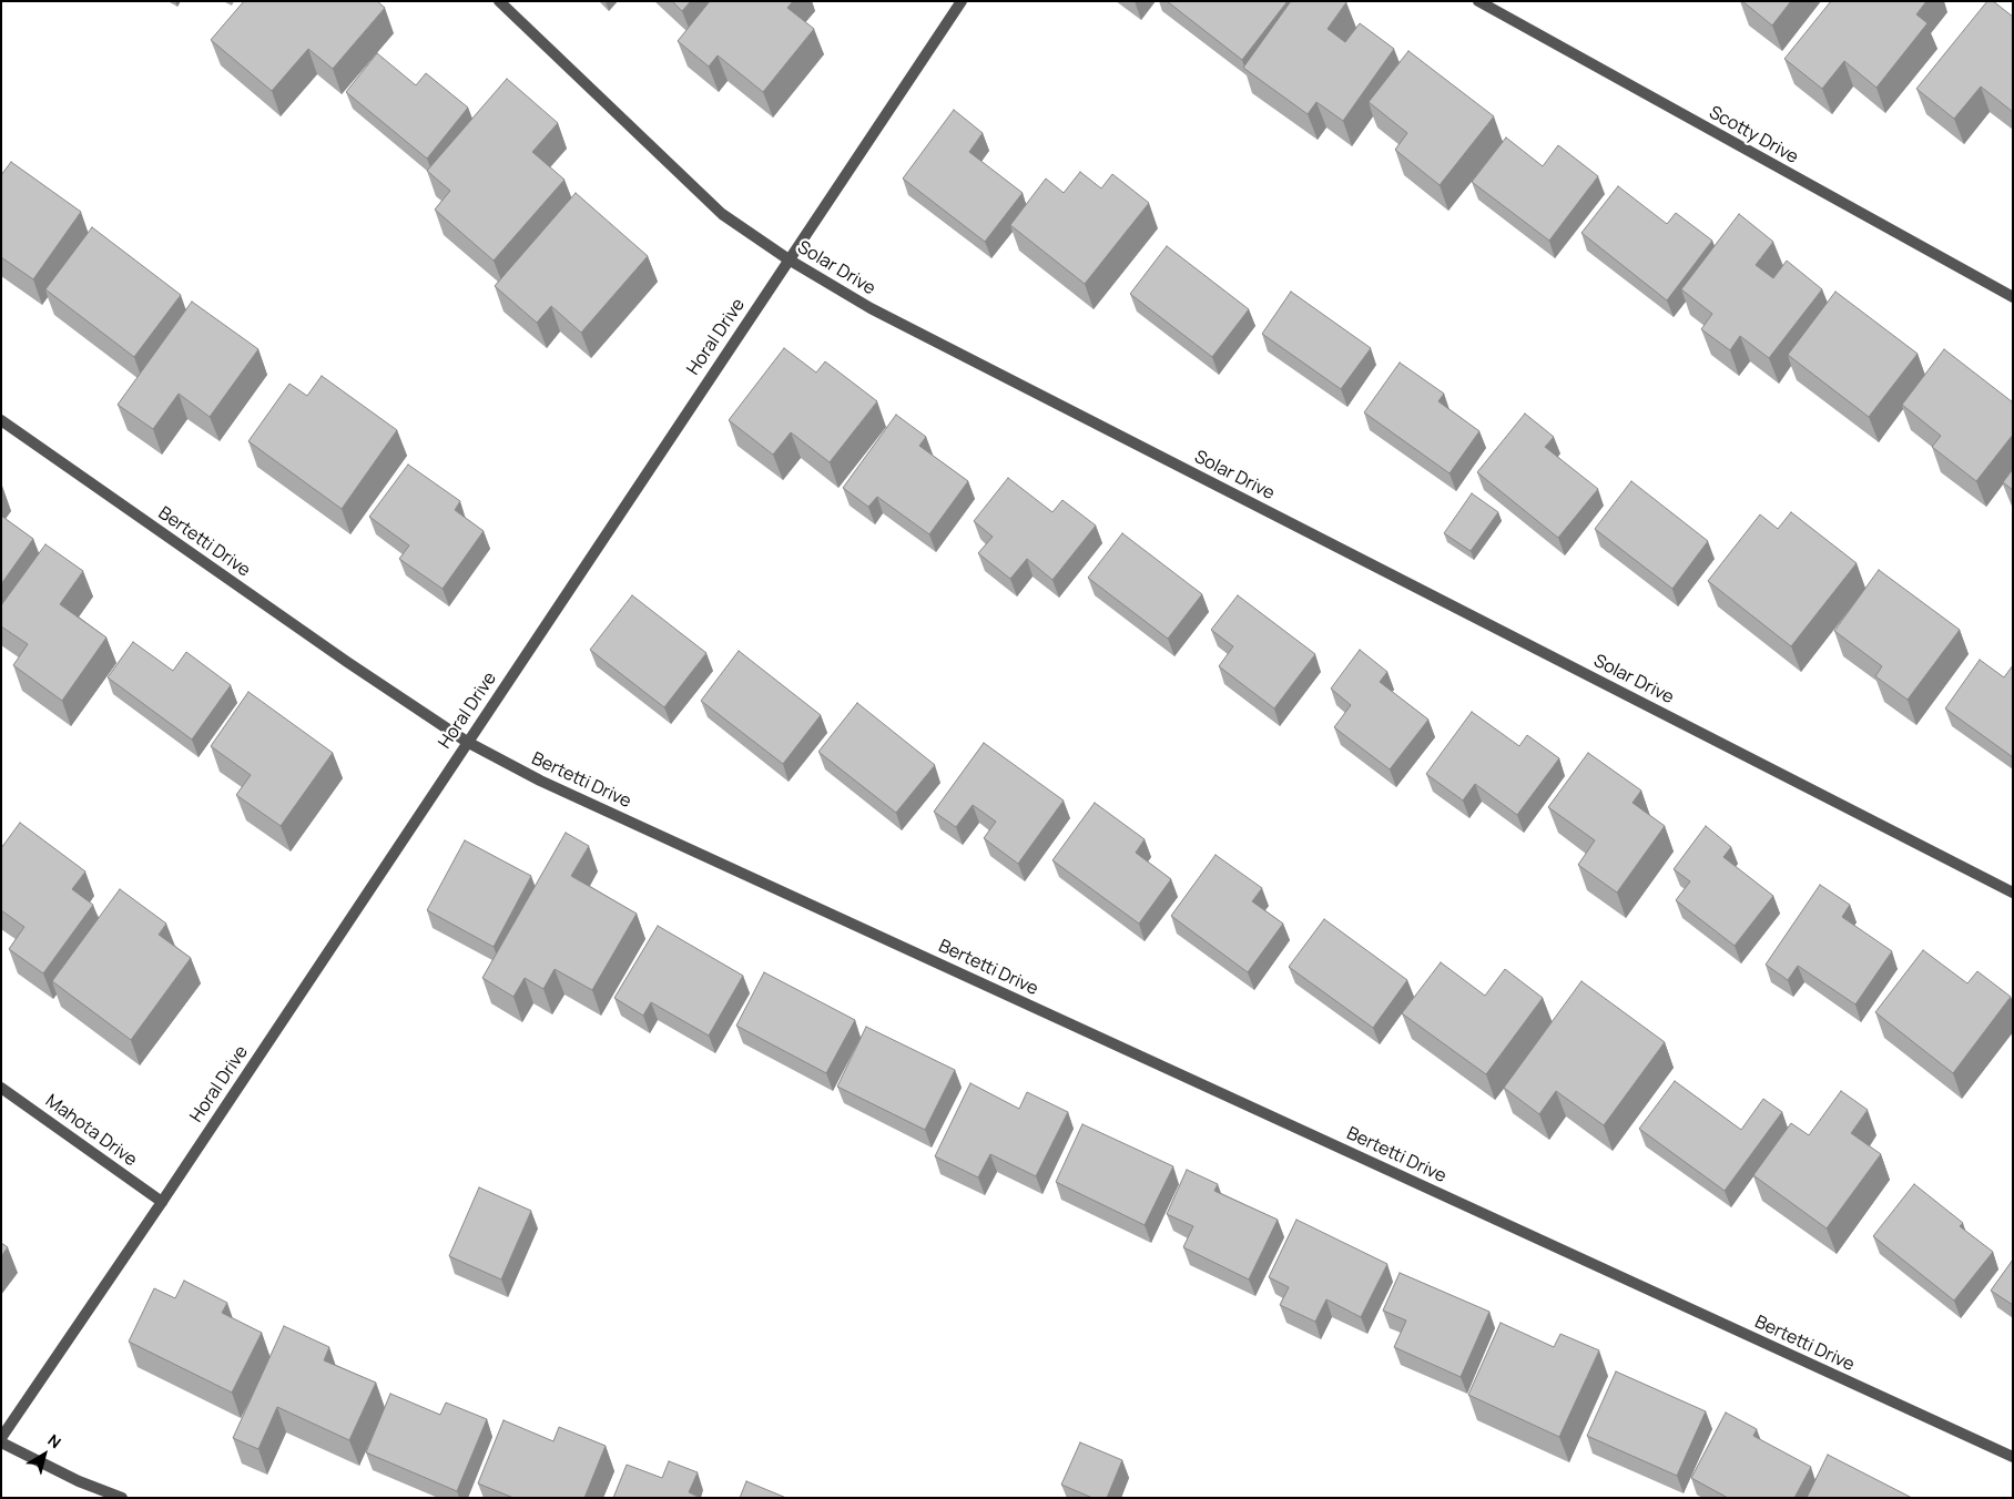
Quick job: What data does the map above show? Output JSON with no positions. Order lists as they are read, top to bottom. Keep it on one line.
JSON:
{"streets":{"street":["Scotty Drive","Solar Drive","Horal Drive","Bertetti Drive","Mahota Drive"]},"crossings":[["Solar Drive","Horal Drive"],["Horal Drive","Bertetti Drive"],["Horal Drive","Mahota Drive"]],"north":"top right"}
